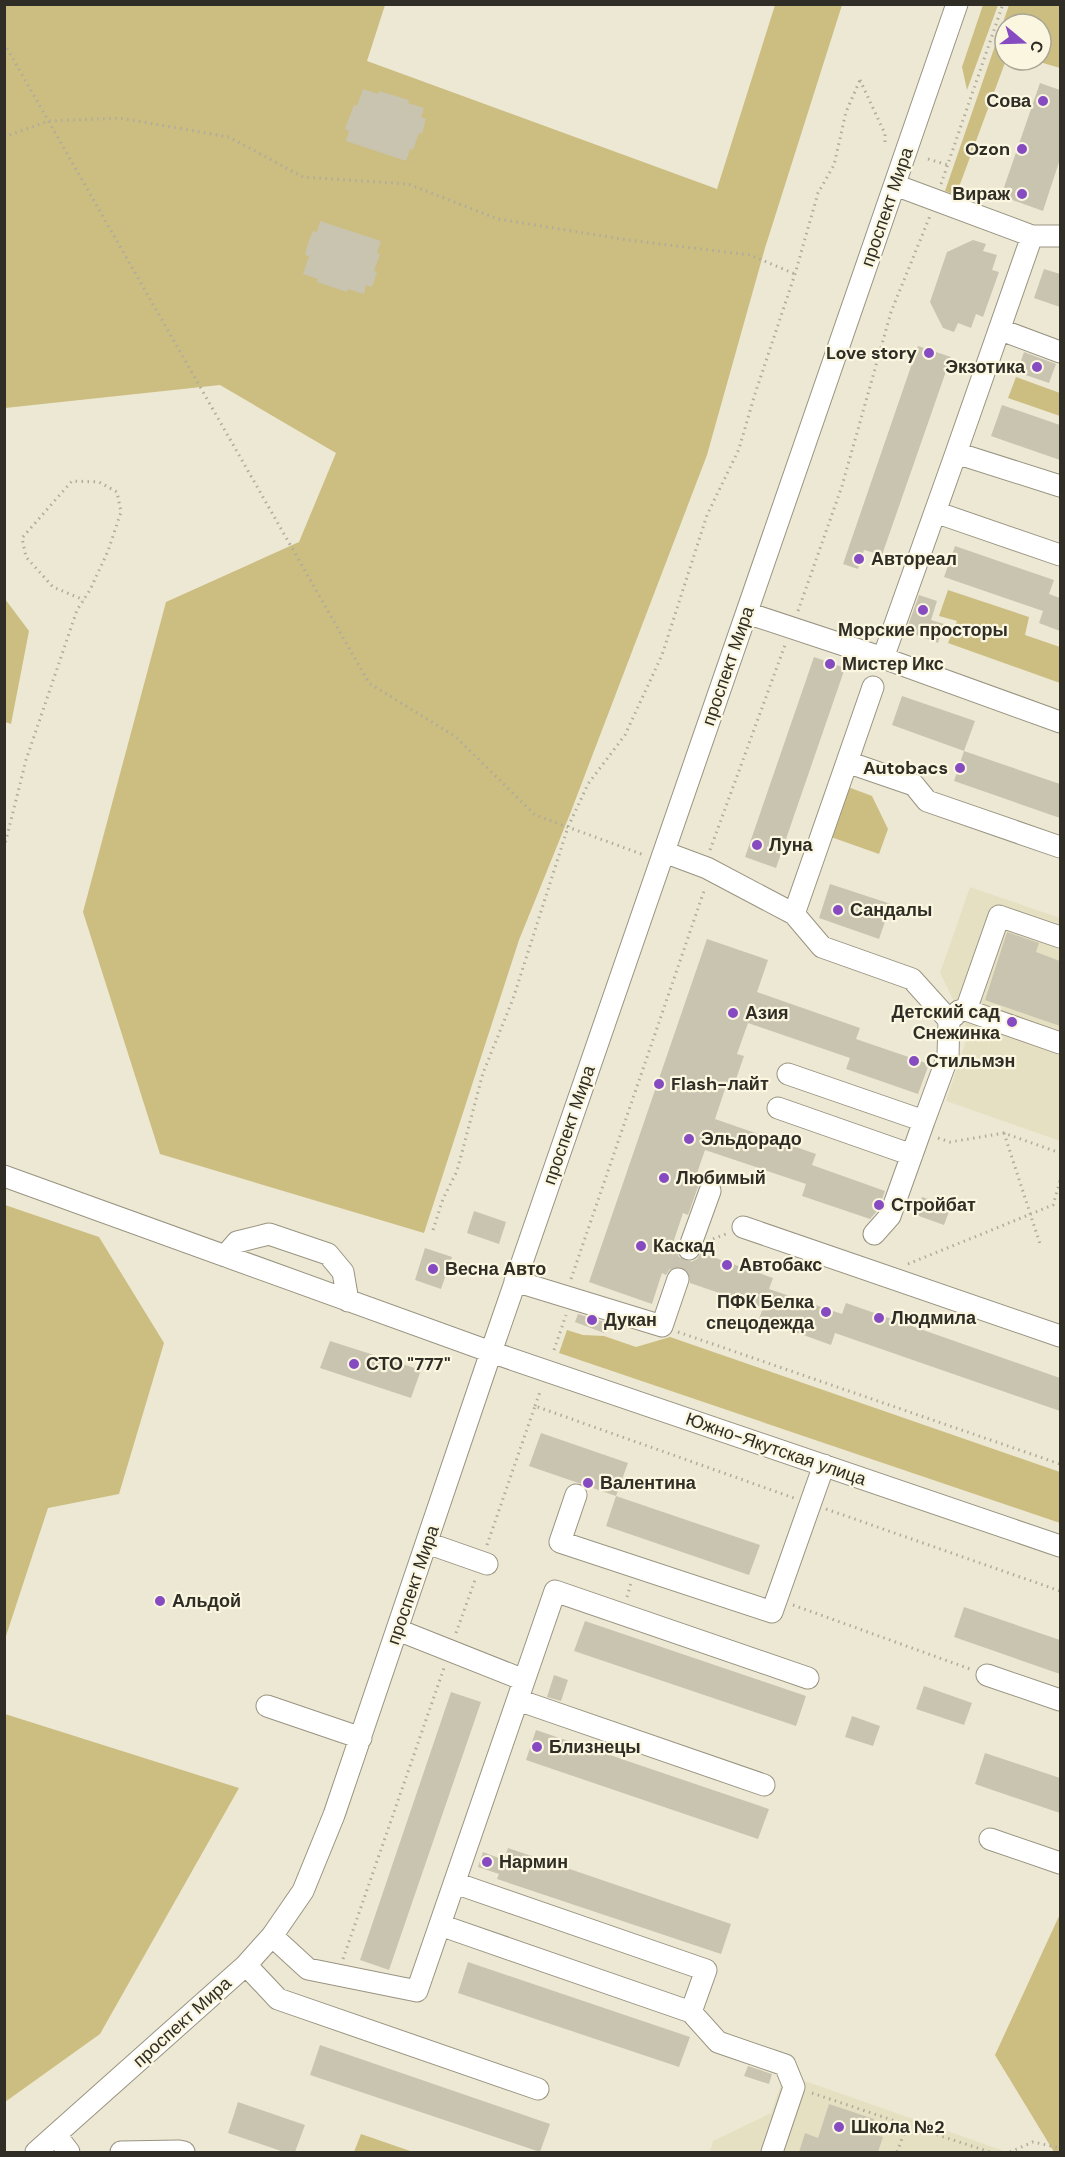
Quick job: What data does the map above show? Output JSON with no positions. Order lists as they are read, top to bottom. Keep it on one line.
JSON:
{"streets":{"street":["проспект Мира","Южно-Якутская улица"]},"crossings":[["проспект Мира","Южно-Якутская улица"]],"places":["Сова","Ozon","Вираж","Love story","Экзотика","Автореал","Морские просторы","Мистер Икс","Autobacs","Луна","Сандалы","Азия","Детский сад Снежинка","Стильмэн","Flash-лайт","Эльдорадо","Любимый","Стройбат","Каскад","Автобакс","Весна Авто","ПФК Белка спецодежда","Людмила","Дукан","СТО \"777\"","Валентина","Альдой","Близнецы","Нармин","Школа №2"],"north":"right"}
